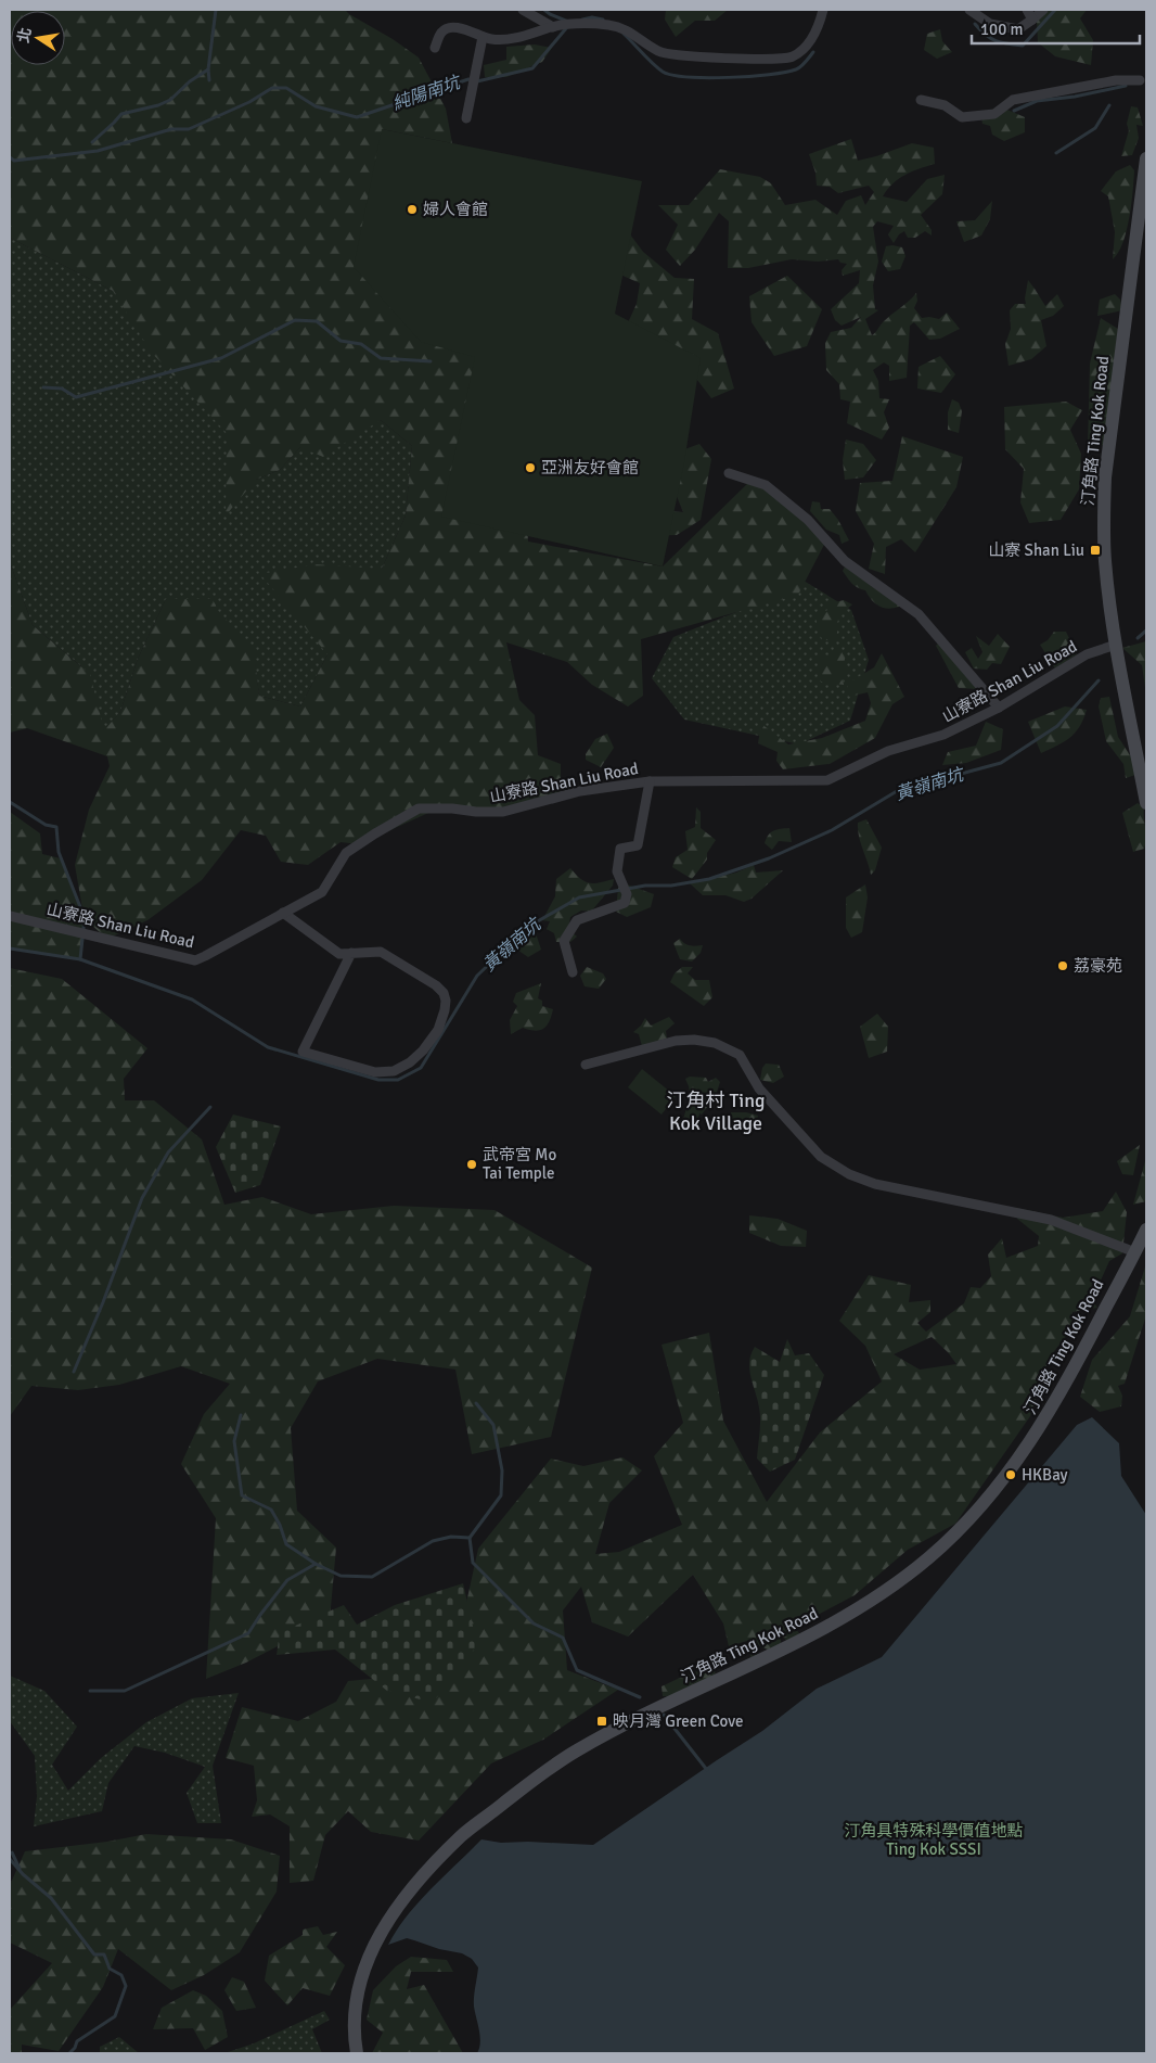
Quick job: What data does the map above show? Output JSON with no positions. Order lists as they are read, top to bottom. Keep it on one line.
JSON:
{"streets":{"main road":["汀角路 Ting Kok Road"],"street":["山寮路 Shan Liu Road"]},"crossings":[["汀角路 Ting Kok Road","山寮路 Shan Liu Road"]],"districts":["汀角村 Ting Kok Village"],"water":["純陽南坑","黃嶺南坑"],"parks":["汀角具特殊科學價值地點 Ting Kok SSSI"],"places":{"other":["婦人會館","亞洲友好會館","荔豪苑","武帝宮 Mo Tai Temple","HKBay"],"transit":["山寮 Shan Liu","映月灣 Green Cove"]},"scale_bar":"100 m","north":"left"}
